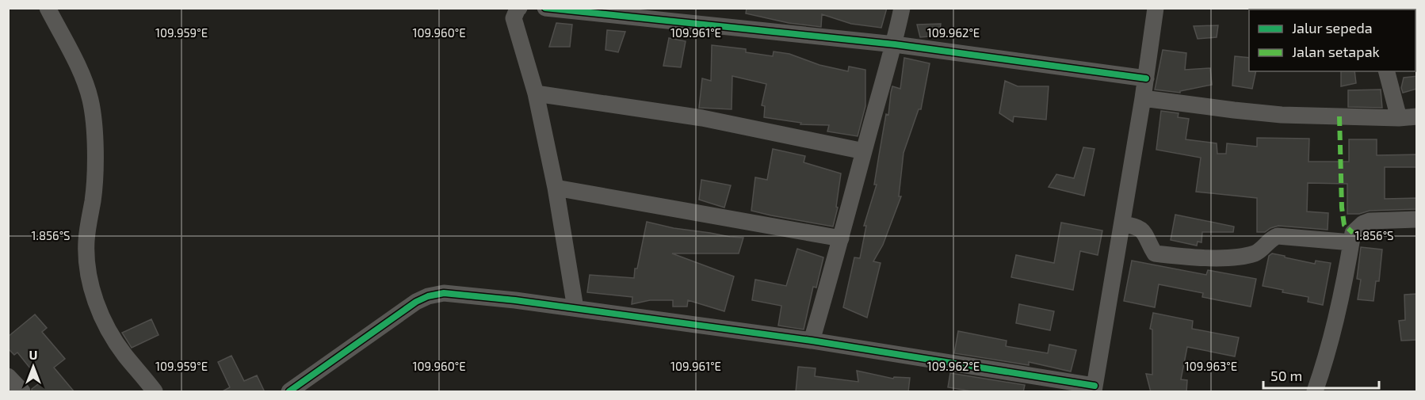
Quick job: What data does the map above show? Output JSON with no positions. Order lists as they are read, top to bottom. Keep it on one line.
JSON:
{"legend":["Jalur sepeda","Jalan setapak"],"scale_bar":"50 m","north":"top","coordinates":["109.959°E","109.960°E","109.961°E","109.962°E","1.856°S","109.963°E"]}
